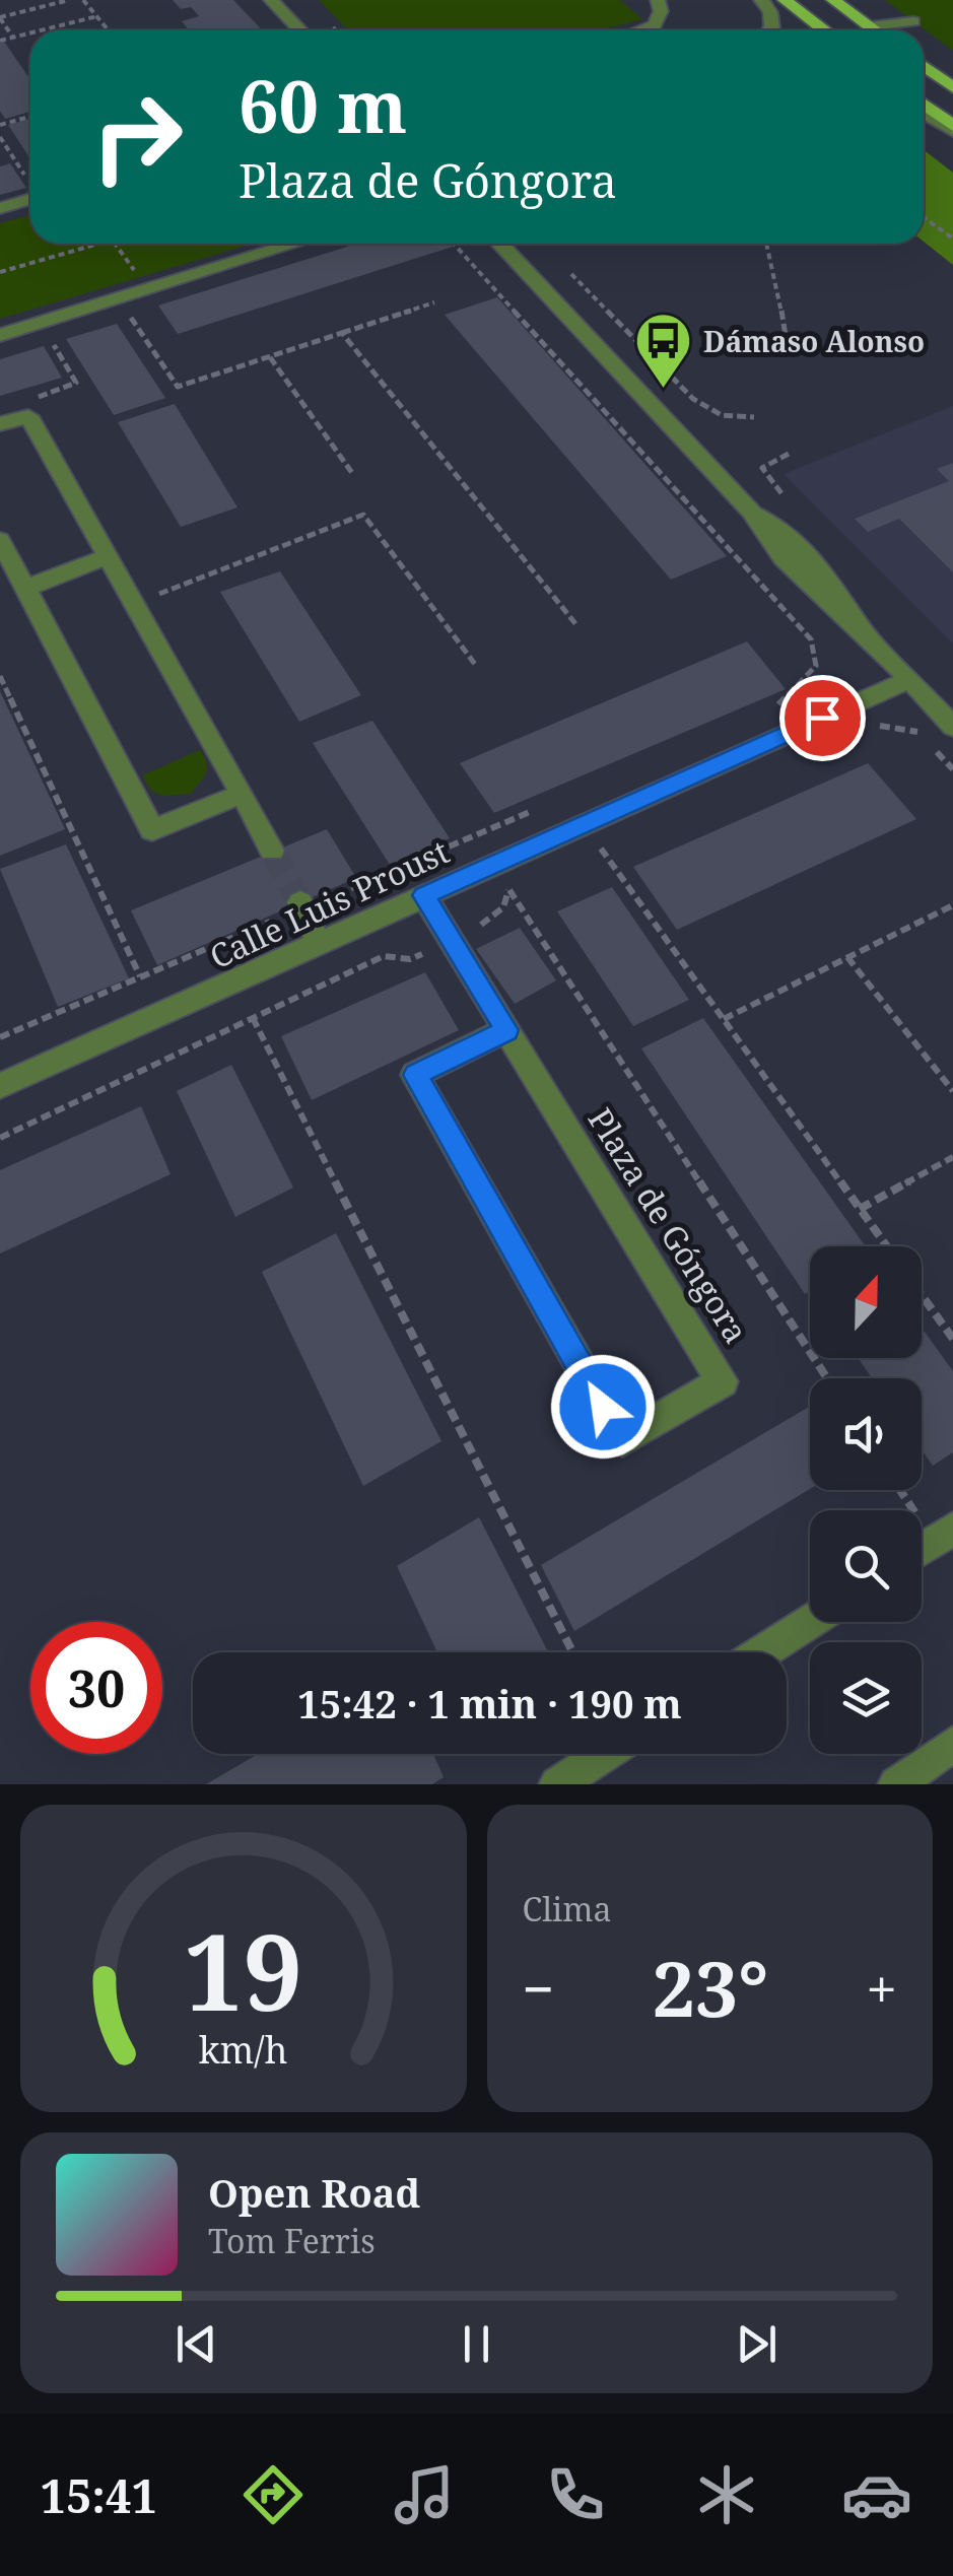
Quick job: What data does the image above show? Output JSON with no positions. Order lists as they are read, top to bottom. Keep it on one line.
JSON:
{"streets":{"street":["Calle Luis Proust","Plaza de Góngora"]},"crossings":[["Calle Luis Proust","Plaza de Góngora"]],"places":{"bus stop":["Dámaso Alonso"]},"north":"top","page":{"turn":["60 m","Plaza de Góngora"],"limit":"30","trip":"15:42 · 1 min · 190 m","tile":"Clima","heat":["−","23°","+"],"song":["Open Road","Tom Ferris"],"tabs":"15:41","gauge":["19","km/h"]}}
